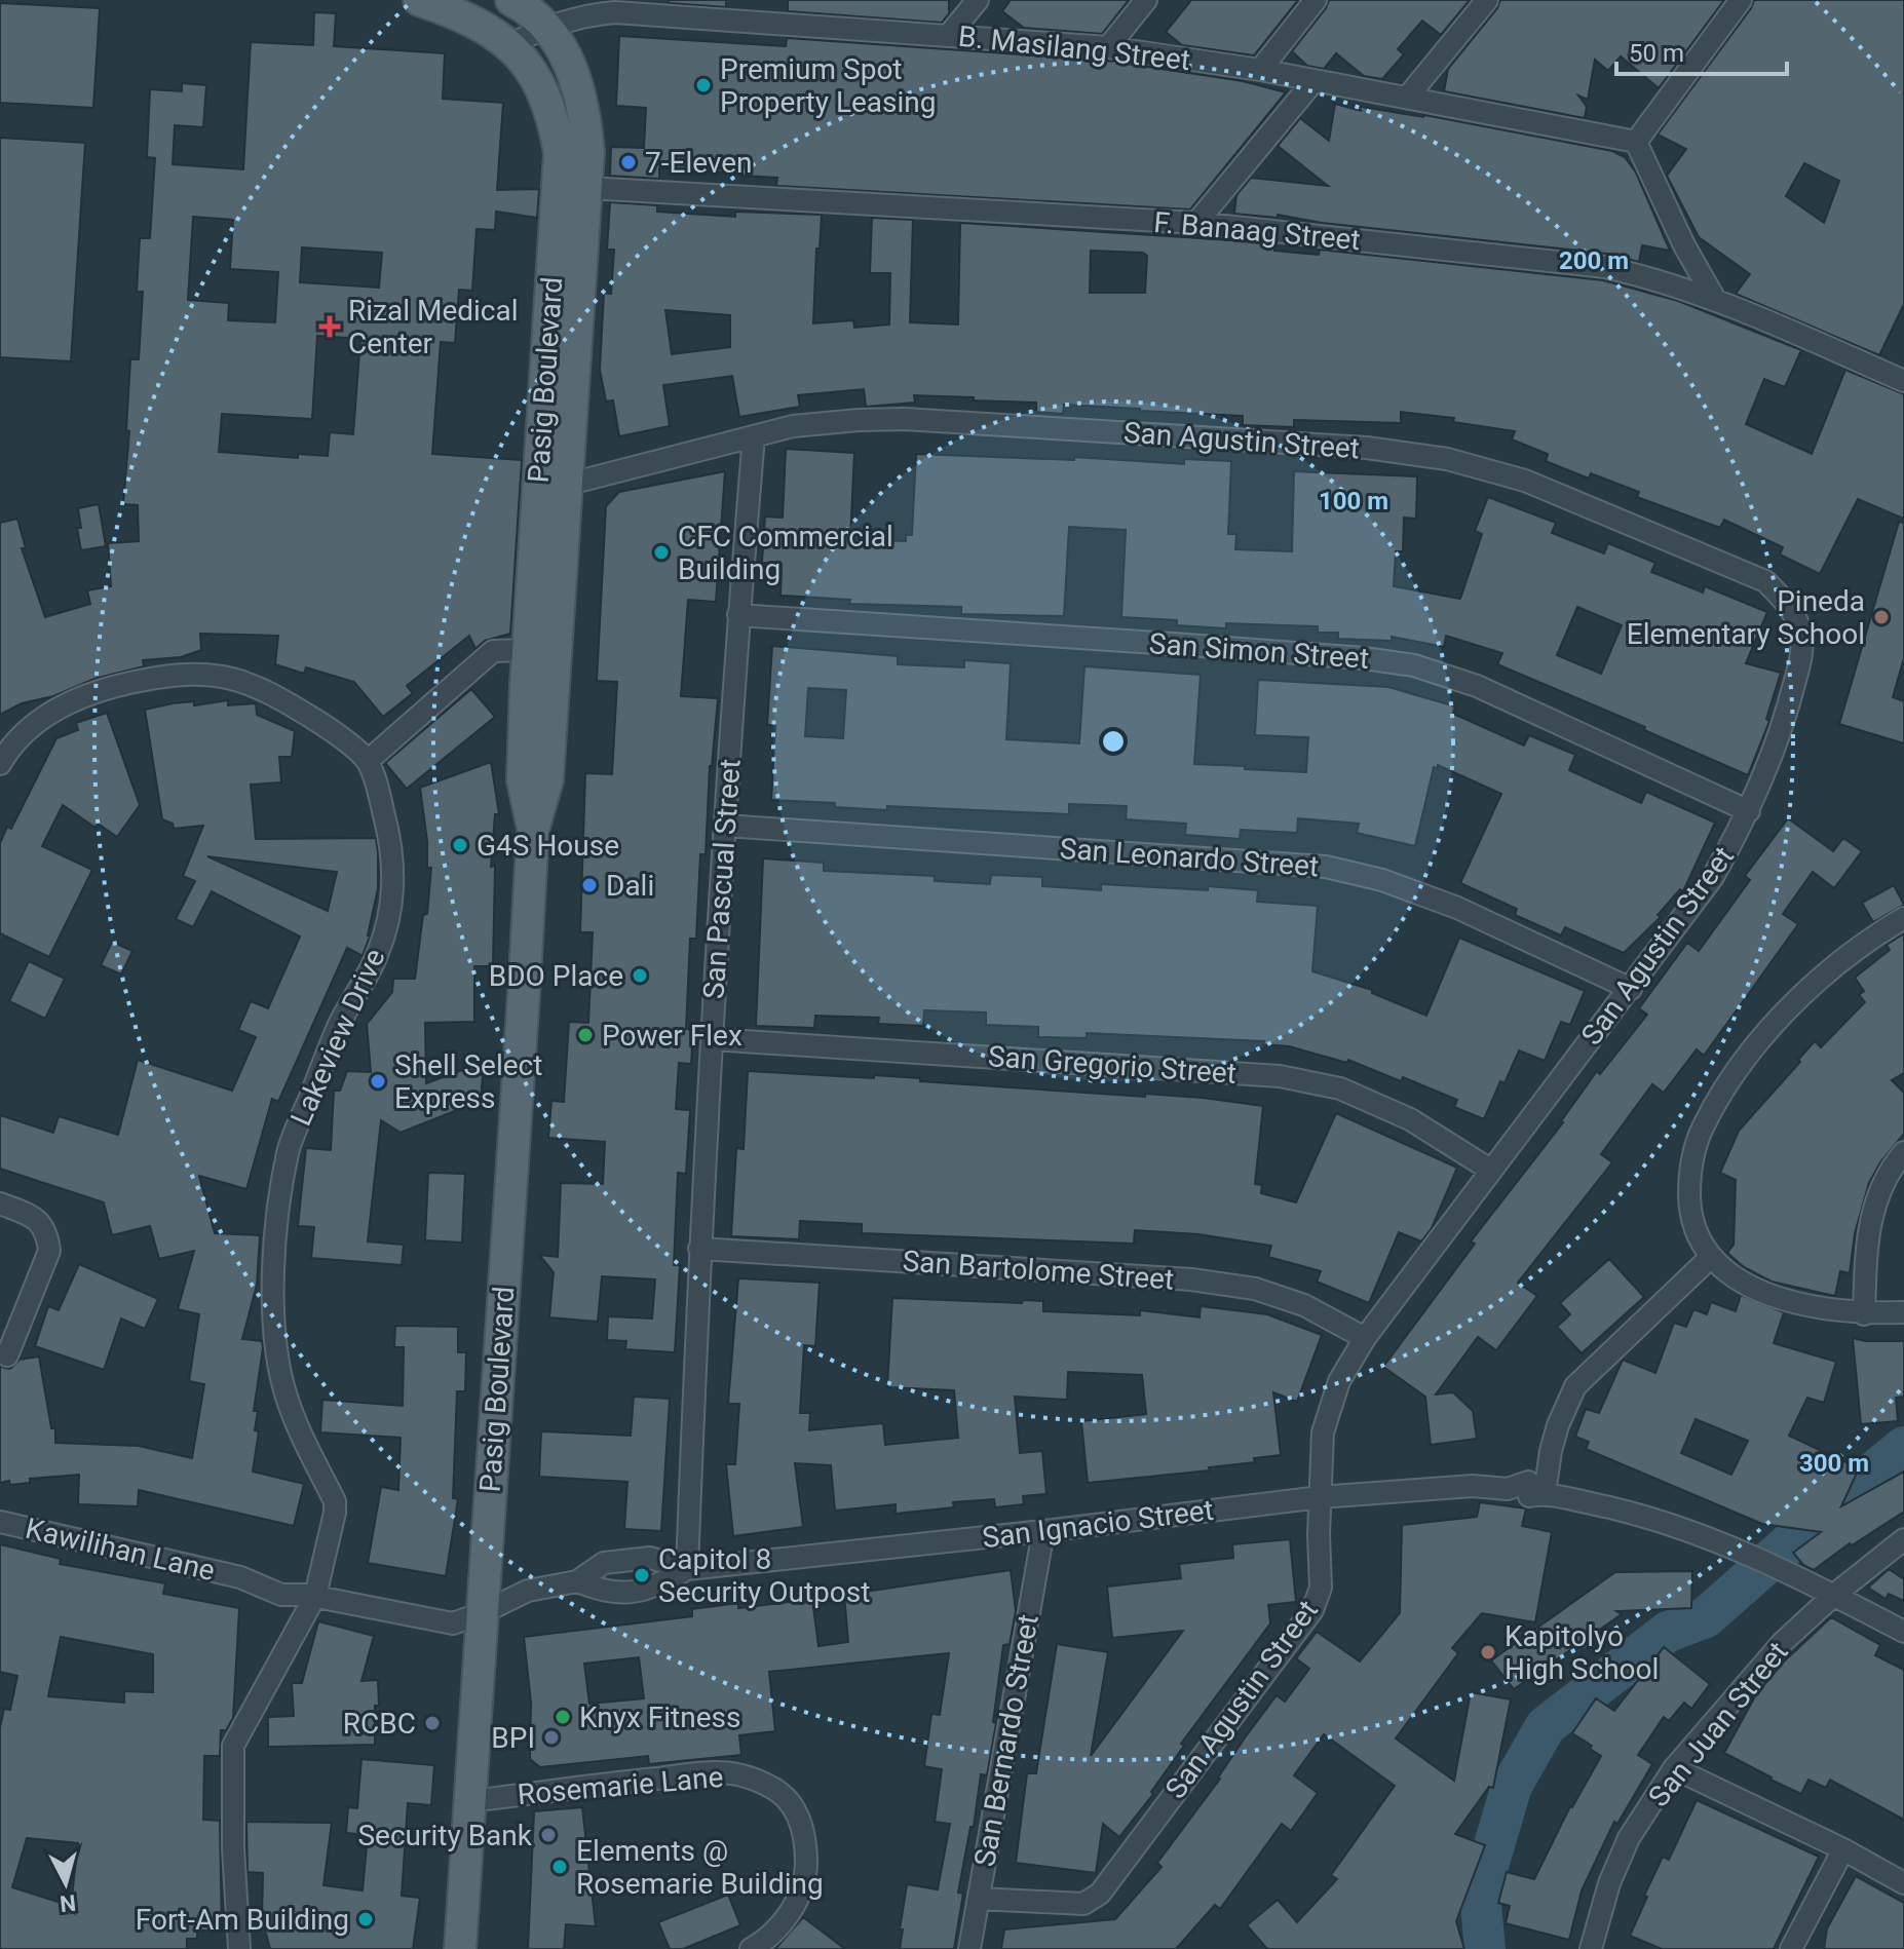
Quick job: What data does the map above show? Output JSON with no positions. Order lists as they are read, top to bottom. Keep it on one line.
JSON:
{"streets":{"main road":["Pasig Boulevard"],"street":["B. Masilang Street","F. Banaag Street","San Agustin Street","San Simon Street","San Leonardo Street","San Pascual Street","Lakeview Drive","San Gregorio Street","San Bartolome Street","San Ignacio Street","Kawilihan Lane","San Juan Street","San Bernardo Street","Rosemarie Lane"]},"crossings":[["B. Masilang Street","Pasig Boulevard"],["F. Banaag Street","Pasig Boulevard"],["Pasig Boulevard","San Agustin Street"],["Pasig Boulevard","San Ignacio Street"],["Pasig Boulevard","Kawilihan Lane"],["Pasig Boulevard","Rosemarie Lane"],["San Agustin Street","San Simon Street"],["San Agustin Street","San Leonardo Street"],["San Agustin Street","San Pascual Street"],["San Agustin Street","San Gregorio Street"],["San Agustin Street","San Bartolome Street"],["San Agustin Street","San Ignacio Street"],["San Agustin Street","San Bernardo Street"],["San Simon Street","San Pascual Street"],["San Leonardo Street","San Pascual Street"],["San Pascual Street","San Gregorio Street"],["San Pascual Street","San Bartolome Street"],["San Pascual Street","San Ignacio Street"],["Lakeview Drive","Kawilihan Lane"],["San Ignacio Street","Kawilihan Lane"],["San Ignacio Street","San Juan Street"],["San Ignacio Street","San Bernardo Street"]],"places":{"other":["Premium Spot Property Leasing","7-Eleven","CFC Commercial Building","Pineda Elementary School","G4S House","Dali","BDO Place","Power Flex","Shell Select Express","Capitol 8 Security Outpost","Kapitolyo High School","Knyx Fitness","RCBC","BPI","Security Bank","Elements @ Rosemarie Building","Fort-Am Building"],"health":["Rizal Medical Center"]},"scale_bar":"50 m","north":"bottom","rings":["200 m","100 m","300 m"]}
